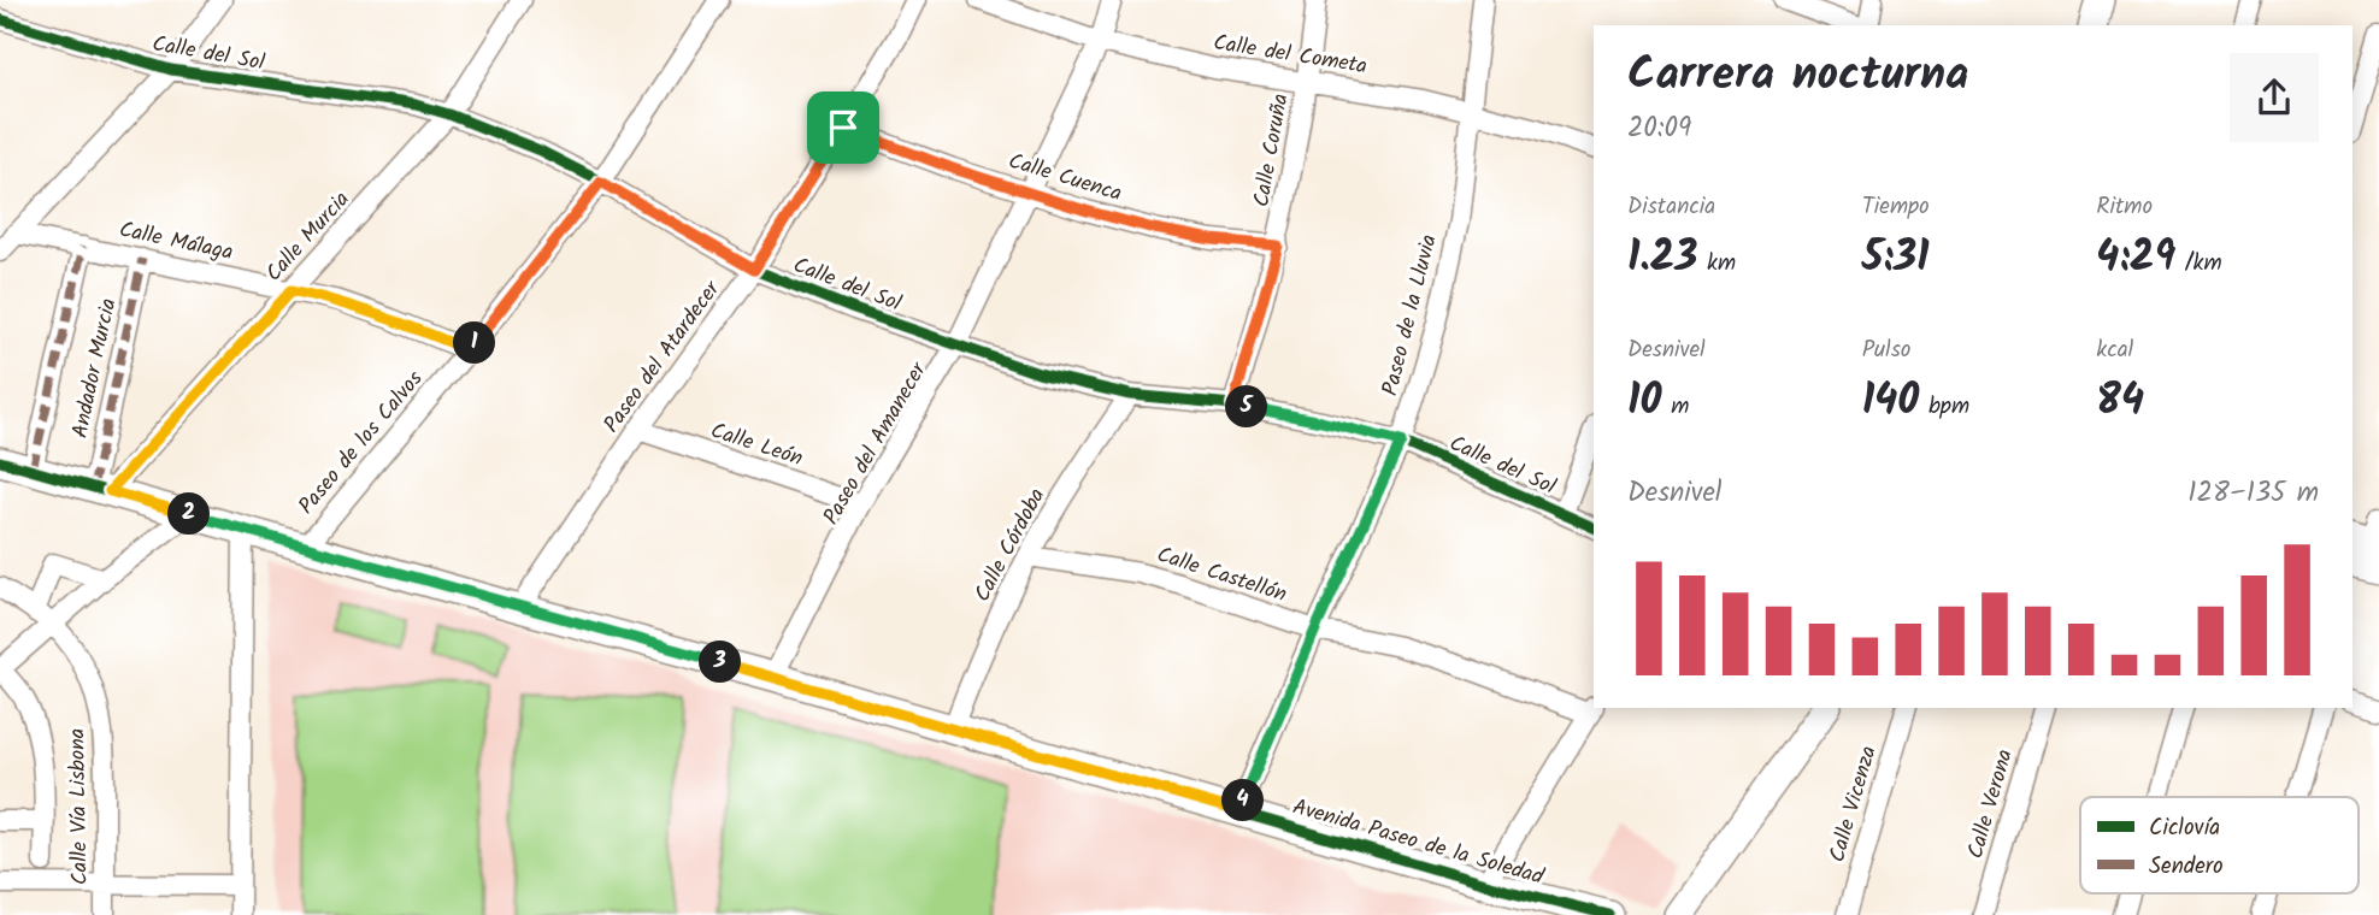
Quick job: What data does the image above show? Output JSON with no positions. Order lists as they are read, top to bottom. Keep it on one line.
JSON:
{"streets":{"street":["Calle del Sol","Calle del Cometa","Calle Coruña","Calle Cuenca","Calle Murcia","Calle Málaga","Paseo de la Lluvia","Paseo del Atardecer","Andador Murcia","Paseo de los Calvos","Paseo del Amanecer","Calle León","Calle Córdoba","Calle Castellón","Calle Vicenza","Calle Verona","Calle Vía Lisbona","Avenida Paseo de la Soledad"]},"crossings":[["Calle del Sol","Calle Coruña"],["Calle del Sol","Calle Murcia"],["Calle del Sol","Paseo de la Lluvia"],["Calle del Sol","Paseo del Atardecer"],["Calle del Sol","Paseo de los Calvos"],["Calle del Sol","Paseo del Amanecer"],["Calle del Sol","Calle Córdoba"],["Calle del Cometa","Calle Coruña"],["Calle del Cometa","Paseo de la Lluvia"],["Calle del Cometa","Paseo del Amanecer"],["Calle Coruña","Calle Cuenca"],["Calle Cuenca","Paseo del Atardecer"],["Calle Cuenca","Paseo del Amanecer"],["Calle Murcia","Calle Málaga"],["Calle Murcia","Andador Murcia"],["Calle Murcia","Avenida Paseo de la Soledad"],["Calle Málaga","Andador Murcia"],["Calle Málaga","Paseo de los Calvos"],["Paseo de la Lluvia","Calle Castellón"],["Paseo de la Lluvia","Avenida Paseo de la Soledad"],["Paseo del Atardecer","Calle León"],["Paseo del Atardecer","Avenida Paseo de la Soledad"],["Andador Murcia","Avenida Paseo de la Soledad"],["Paseo de los Calvos","Avenida Paseo de la Soledad"],["Paseo del Amanecer","Calle León"],["Paseo del Amanecer","Avenida Paseo de la Soledad"],["Calle Córdoba","Calle Castellón"],["Calle Córdoba","Avenida Paseo de la Soledad"]],"legend":["Ciclovía","Sendero"],"page":{"heading":["Carrera nocturna","20:09"],"stats":[["Distancia","1.23 km"],["Tiempo","5:31"],["Ritmo","4:29 /km"],["Desnivel","10 m"],["Pulso","140 bpm"],["kcal","84"]],"pins":["1","5","2","3","4"],"chart":["Desnivel","128–135 m"]}}
